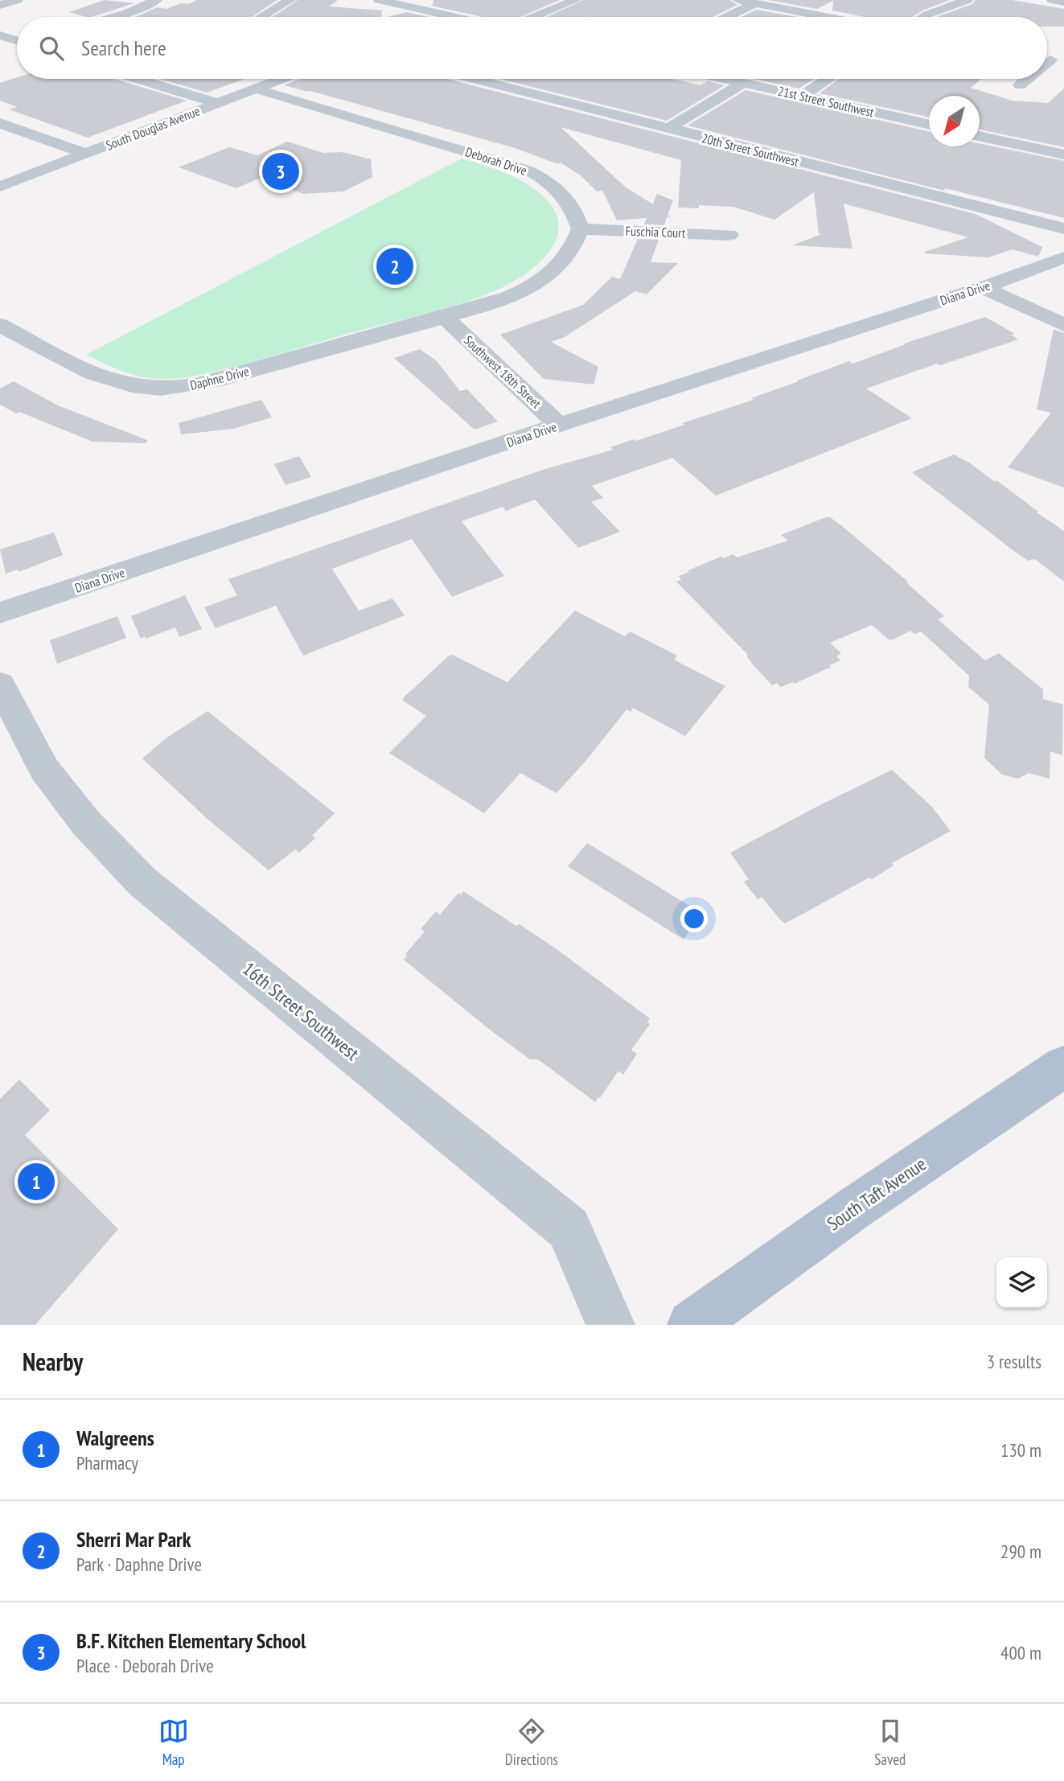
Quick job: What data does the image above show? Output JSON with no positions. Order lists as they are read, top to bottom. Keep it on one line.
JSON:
{"streets":{"main road":["South Taft Avenue"],"street":["21st Street Southwest","South Douglas Avenue","20th Street Southwest","Deborah Drive","Fuschia Court","Diana Drive","Southwest 18th Street","Daphne Drive","16th Street Southwest"]},"crossings":[["South Douglas Avenue","Deborah Drive"],["Deborah Drive","Fuschia Court"],["Diana Drive","Southwest 18th Street"],["Southwest 18th Street","Daphne Drive"]],"north":"bottom left","page":{"search":"Search here","pins":["3","2","1"],"heading":["Nearby","3 results"],"list":[{"mark":"1","name":"Walgreens","note":"Pharmacy","value":"130 m"},{"mark":"2","name":"Sherri Mar Park","note":"Park · Daphne Drive","value":"290 m"},{"mark":"3","name":"B.F. Kitchen Elementary School","note":"Place · Deborah Drive","value":"400 m"}],"nav":["Map","Directions","Saved"]}}
